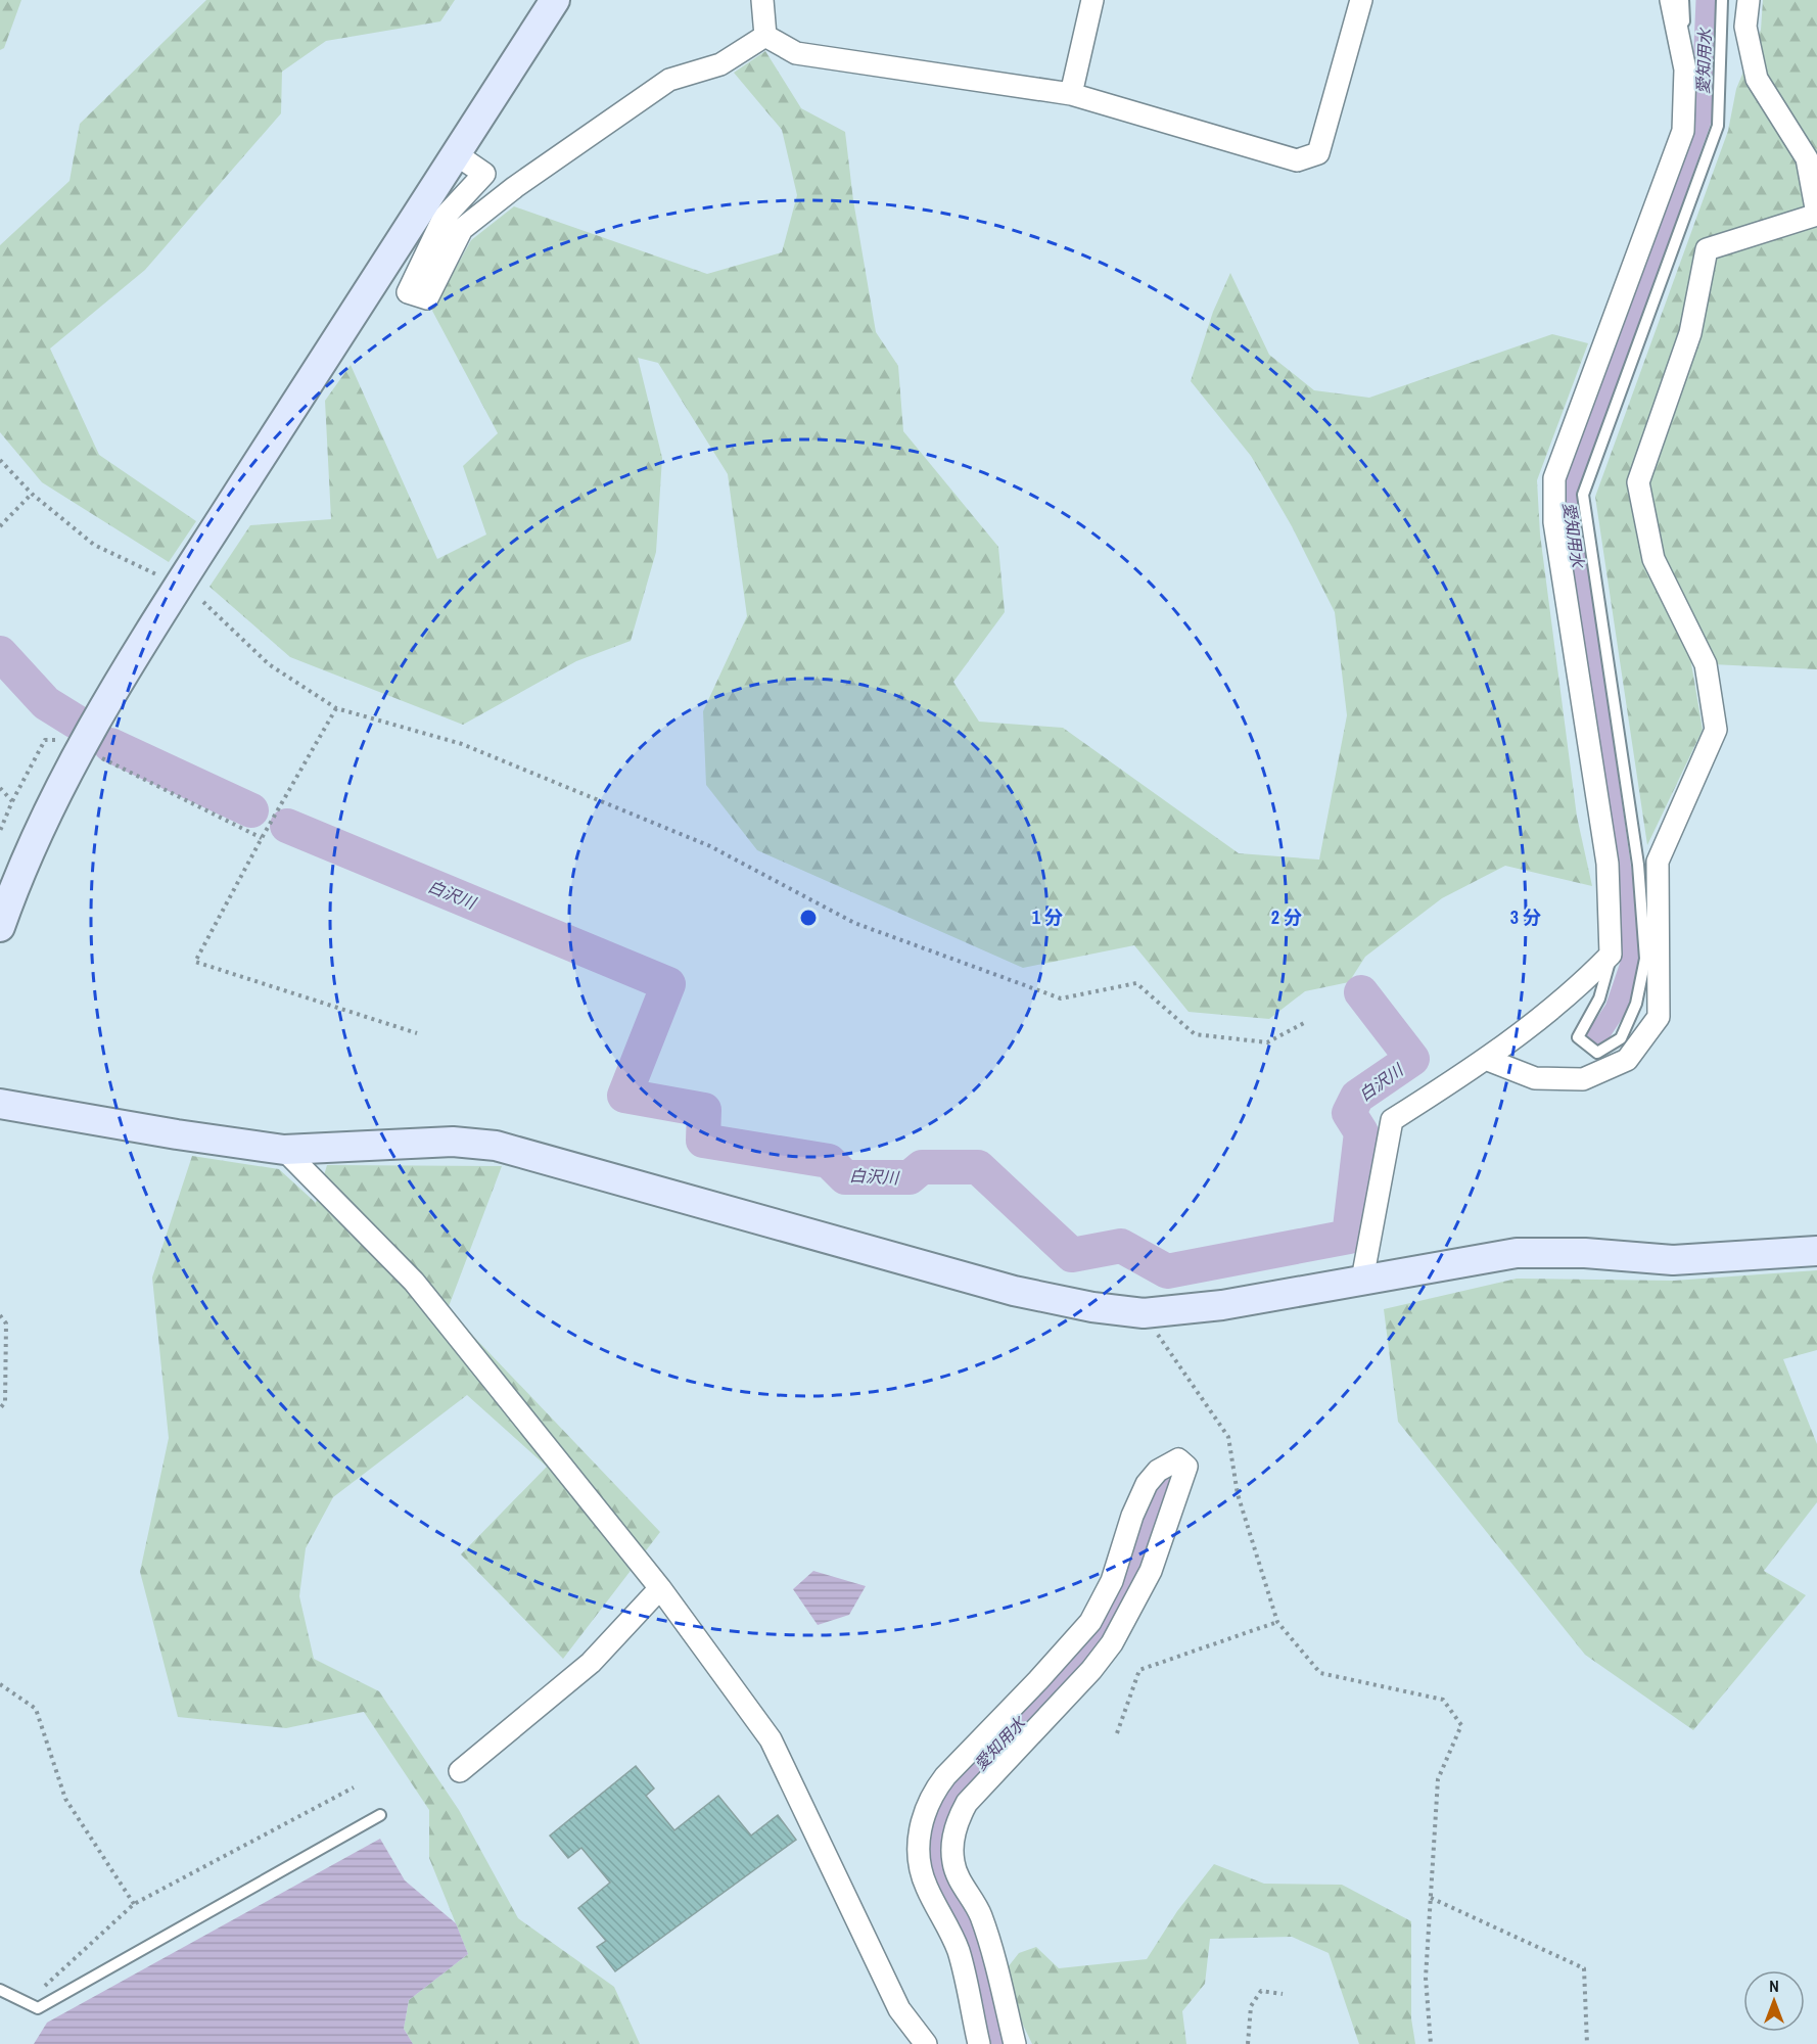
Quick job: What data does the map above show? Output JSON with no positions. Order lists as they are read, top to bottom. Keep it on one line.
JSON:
{"water":["愛知用水","白沢川"],"north":"top","rings":["1 分","2 分","3 分"]}
